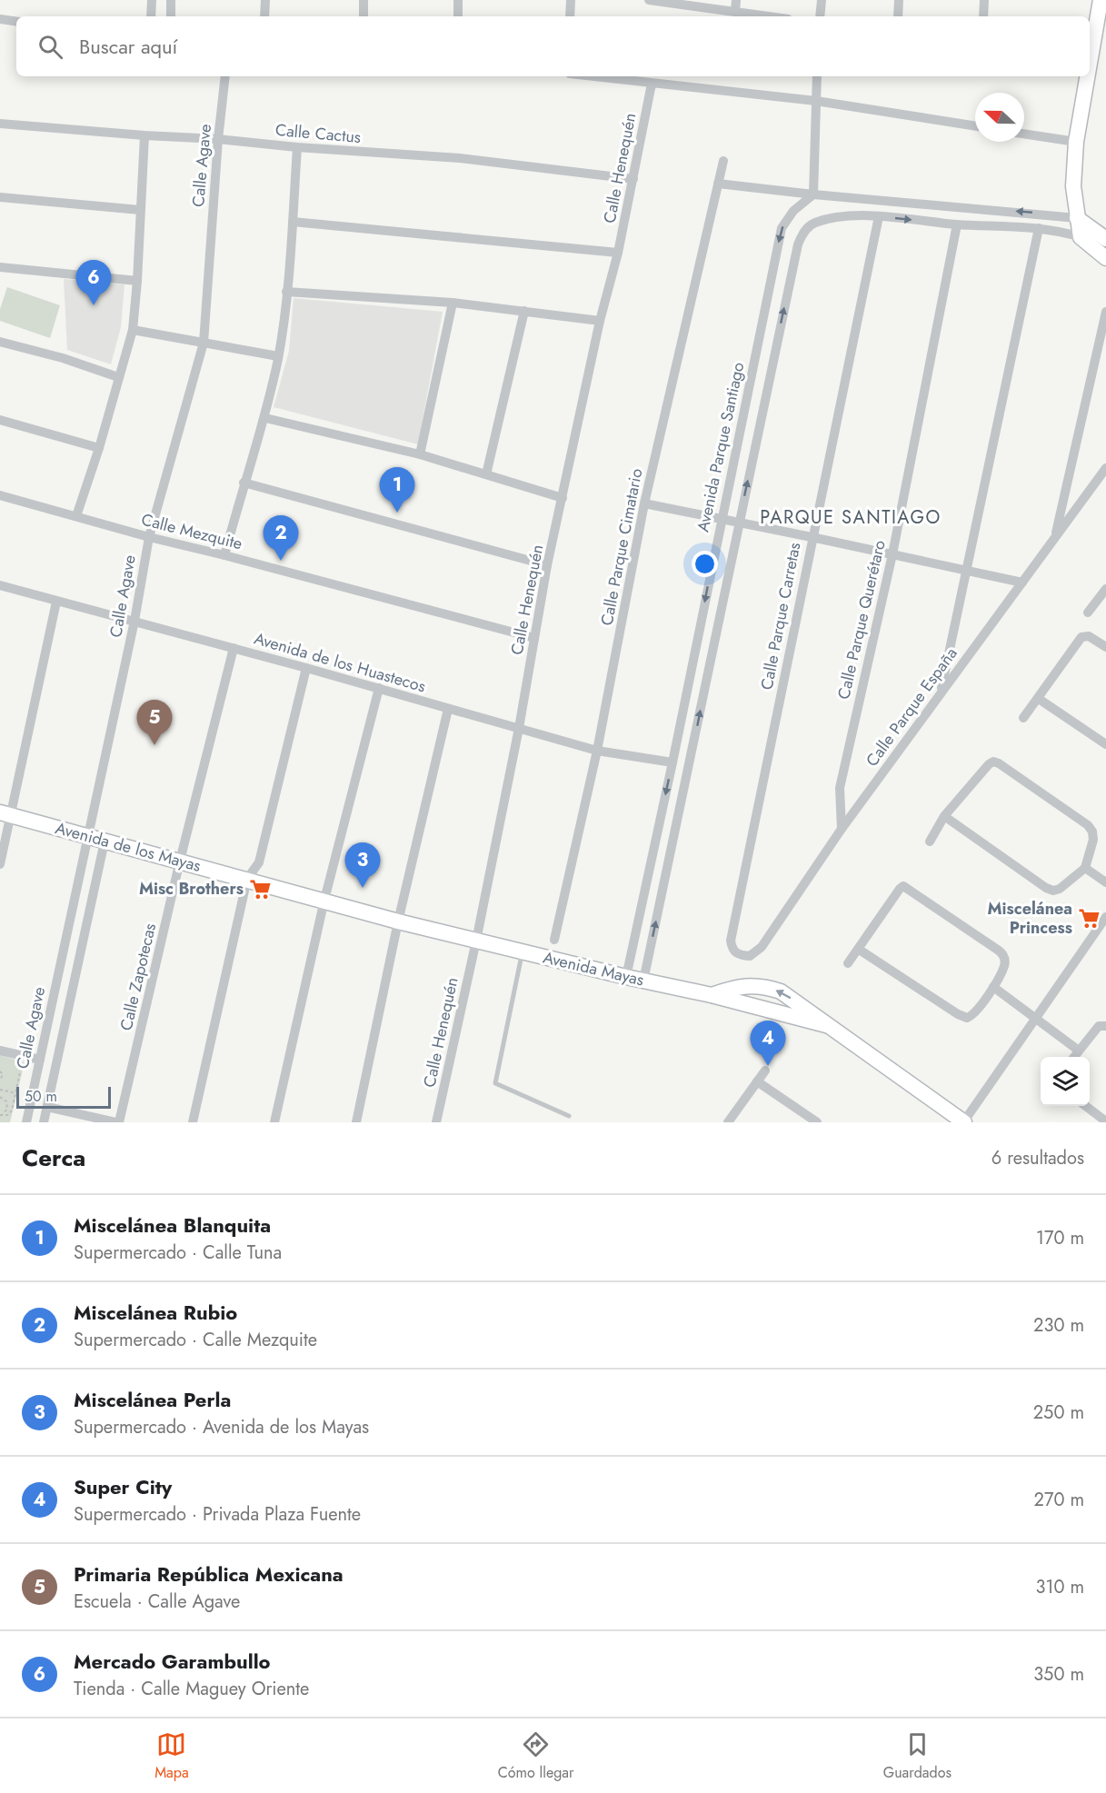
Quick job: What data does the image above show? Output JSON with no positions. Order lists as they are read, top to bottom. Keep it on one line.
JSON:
{"streets":{"street":["Calle Cactus","Calle Agave","Calle Henequén","Avenida Parque Santiago","Calle Mezquite","Calle Parque Cimatario","Calle Parque Carretas","Calle Parque Querétaro","Avenida de los Huastecos","Calle Parque España","Avenida de los Mayas","Avenida Mayas","Calle Zapotecas"]},"crossings":[["Calle Cactus","Calle Agave"],["Calle Cactus","Calle Henequén"],["Calle Agave","Calle Mezquite"],["Calle Agave","Avenida de los Huastecos"],["Calle Agave","Avenida de los Mayas"],["Calle Henequén","Calle Mezquite"],["Calle Henequén","Avenida de los Huastecos"],["Calle Henequén","Avenida de los Mayas"],["Calle Henequén","Avenida Mayas"],["Avenida Parque Santiago","Calle Parque Carretas"],["Avenida Parque Santiago","Calle Parque Querétaro"],["Avenida Parque Santiago","Avenida de los Huastecos"],["Avenida Parque Santiago","Avenida Mayas"],["Calle Parque Cimatario","Avenida de los Huastecos"],["Calle Parque Carretas","Calle Parque España"],["Calle Parque Querétaro","Calle Parque España"],["Avenida de los Huastecos","Calle Zapotecas"],["Avenida de los Mayas","Avenida Mayas"],["Avenida de los Mayas","Calle Zapotecas"]],"districts":["PARQUE SANTIAGO"],"places":{"supermarket":["Misc Brothers","Miscelánea Princess"]},"scale_bar":"50 m","north":"left","page":{"search":"Buscar aquí","pins":["6","1","2","5","3","4"],"scale":"50 m","heading":["Cerca","6 resultados"],"list":[{"mark":"1","name":"Miscelánea Blanquita","note":"Supermercado · Calle Tuna","value":"170 m"},{"mark":"2","name":"Miscelánea Rubio","note":"Supermercado · Calle Mezquite","value":"230 m"},{"mark":"3","name":"Miscelánea Perla","note":"Supermercado · Avenida de los Mayas","value":"250 m"},{"mark":"4","name":"Super City","note":"Supermercado · Privada Plaza Fuente","value":"270 m"},{"mark":"5","name":"Primaria República Mexicana","note":"Escuela · Calle Agave","value":"310 m"},{"mark":"6","name":"Mercado Garambullo","note":"Tienda · Calle Maguey Oriente","value":"350 m"}],"nav":["Mapa","Cómo llegar","Guardados"]}}
